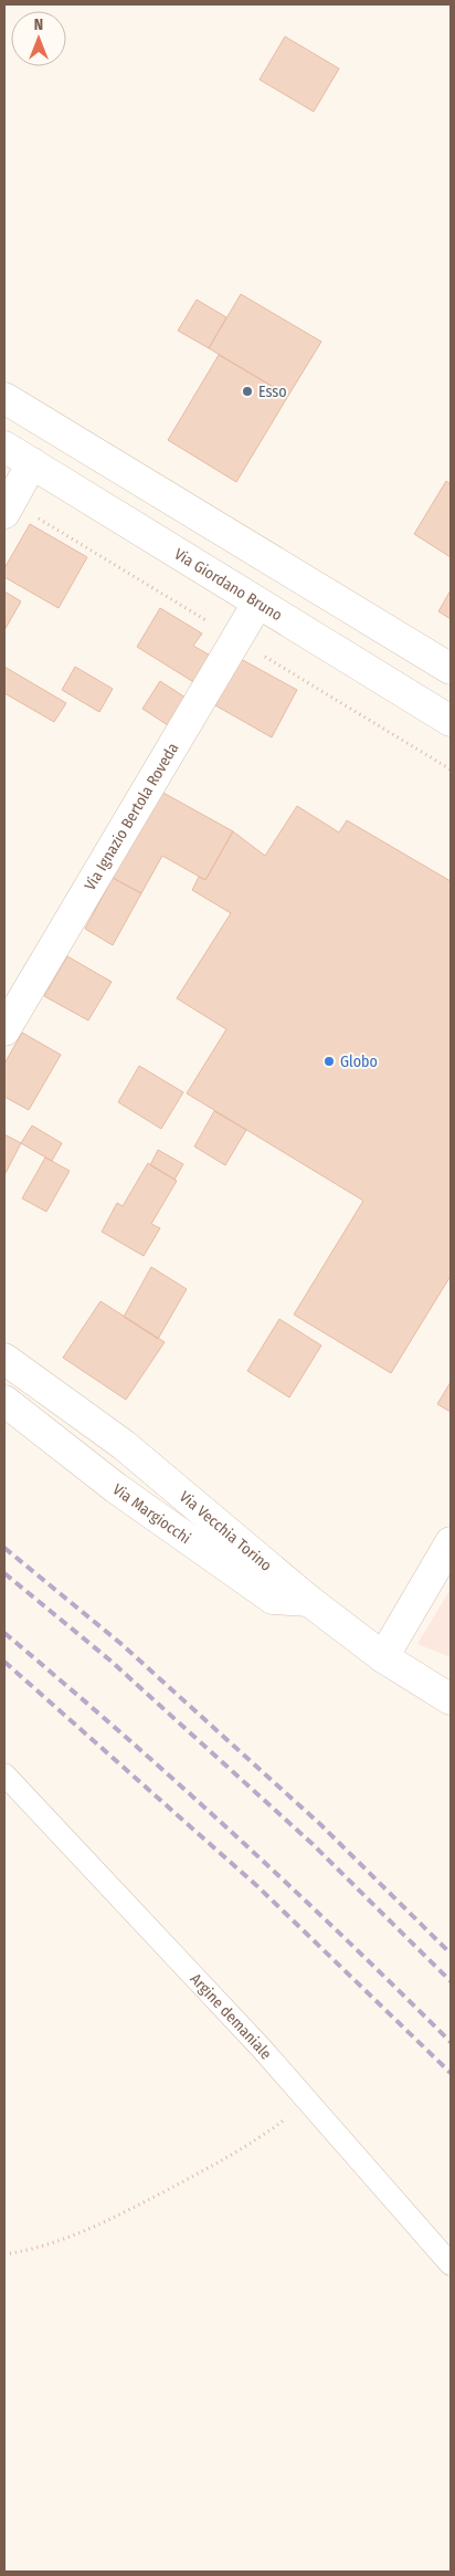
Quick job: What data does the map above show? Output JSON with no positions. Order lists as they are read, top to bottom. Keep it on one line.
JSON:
{"streets":{"street":["Via Giordano Bruno","Via Ignazio Bertola Roveda","Via Margiocchi","Via Vecchia Torino"],"lane":["Argine demaniale"]},"crossings":[["Via Giordano Bruno","Via Ignazio Bertola Roveda"],["Via Margiocchi","Via Vecchia Torino"]],"places":["Esso","Globo"],"north":"top"}
